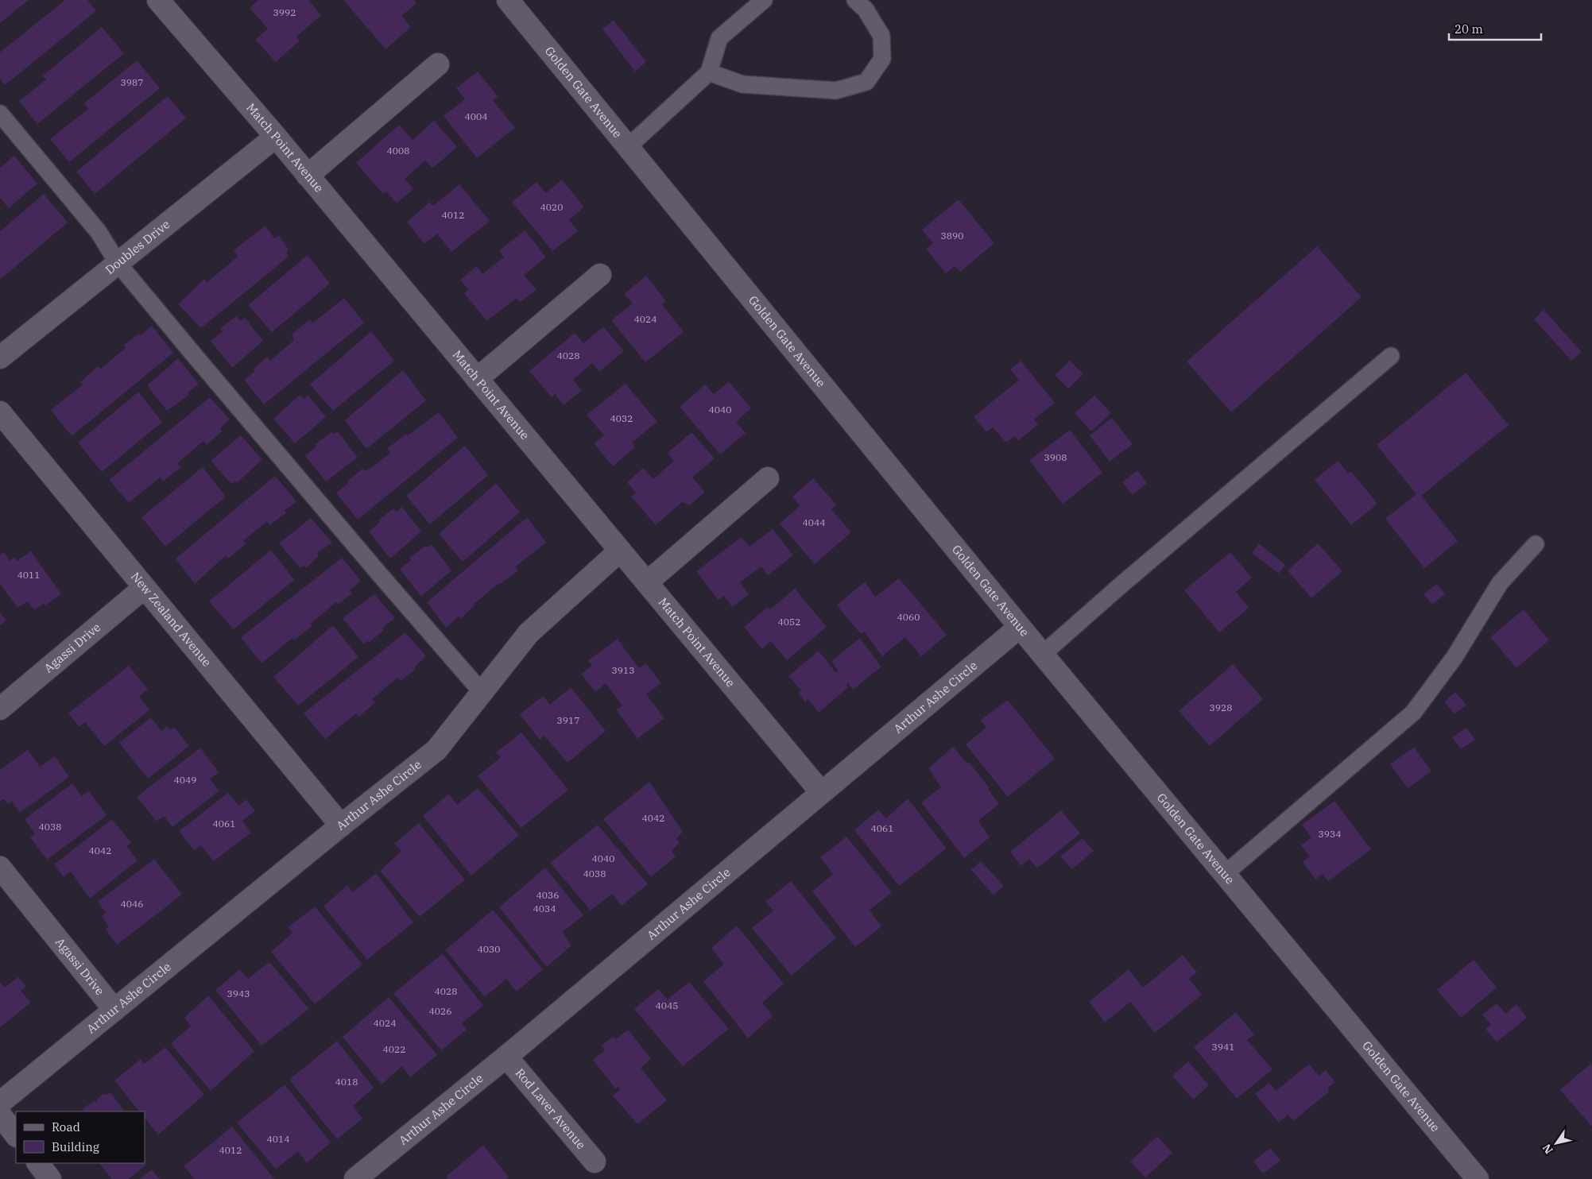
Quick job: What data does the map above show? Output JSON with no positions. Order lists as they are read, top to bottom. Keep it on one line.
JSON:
{"streets":{"street":["Golden Gate Avenue","Match Point Avenue","Doubles Drive","New Zealand Avenue","Agassi Drive","Arthur Ashe Circle","Rod Laver Avenue"]},"crossings":[["Golden Gate Avenue","Arthur Ashe Circle"],["Match Point Avenue","Doubles Drive"],["Match Point Avenue","Arthur Ashe Circle"],["New Zealand Avenue","Agassi Drive"],["New Zealand Avenue","Arthur Ashe Circle"],["Agassi Drive","Arthur Ashe Circle"],["Arthur Ashe Circle","Rod Laver Avenue"]],"house_numbers":["3992","3987","4004","4008","4020","4012","3890","4024","4028","4040","4032","3908","4044","4011","4060","4052","3913","3928","3917","4049","4042","4061","4038","4061","3934","4042","4040","4038","4036","4046","4034","4030","4028","3943","4045","4026","4024","3941","4022","4018","4014","4012"],"legend":["Road","Building"],"scale_bar":"20 m","north":"bottom left"}
